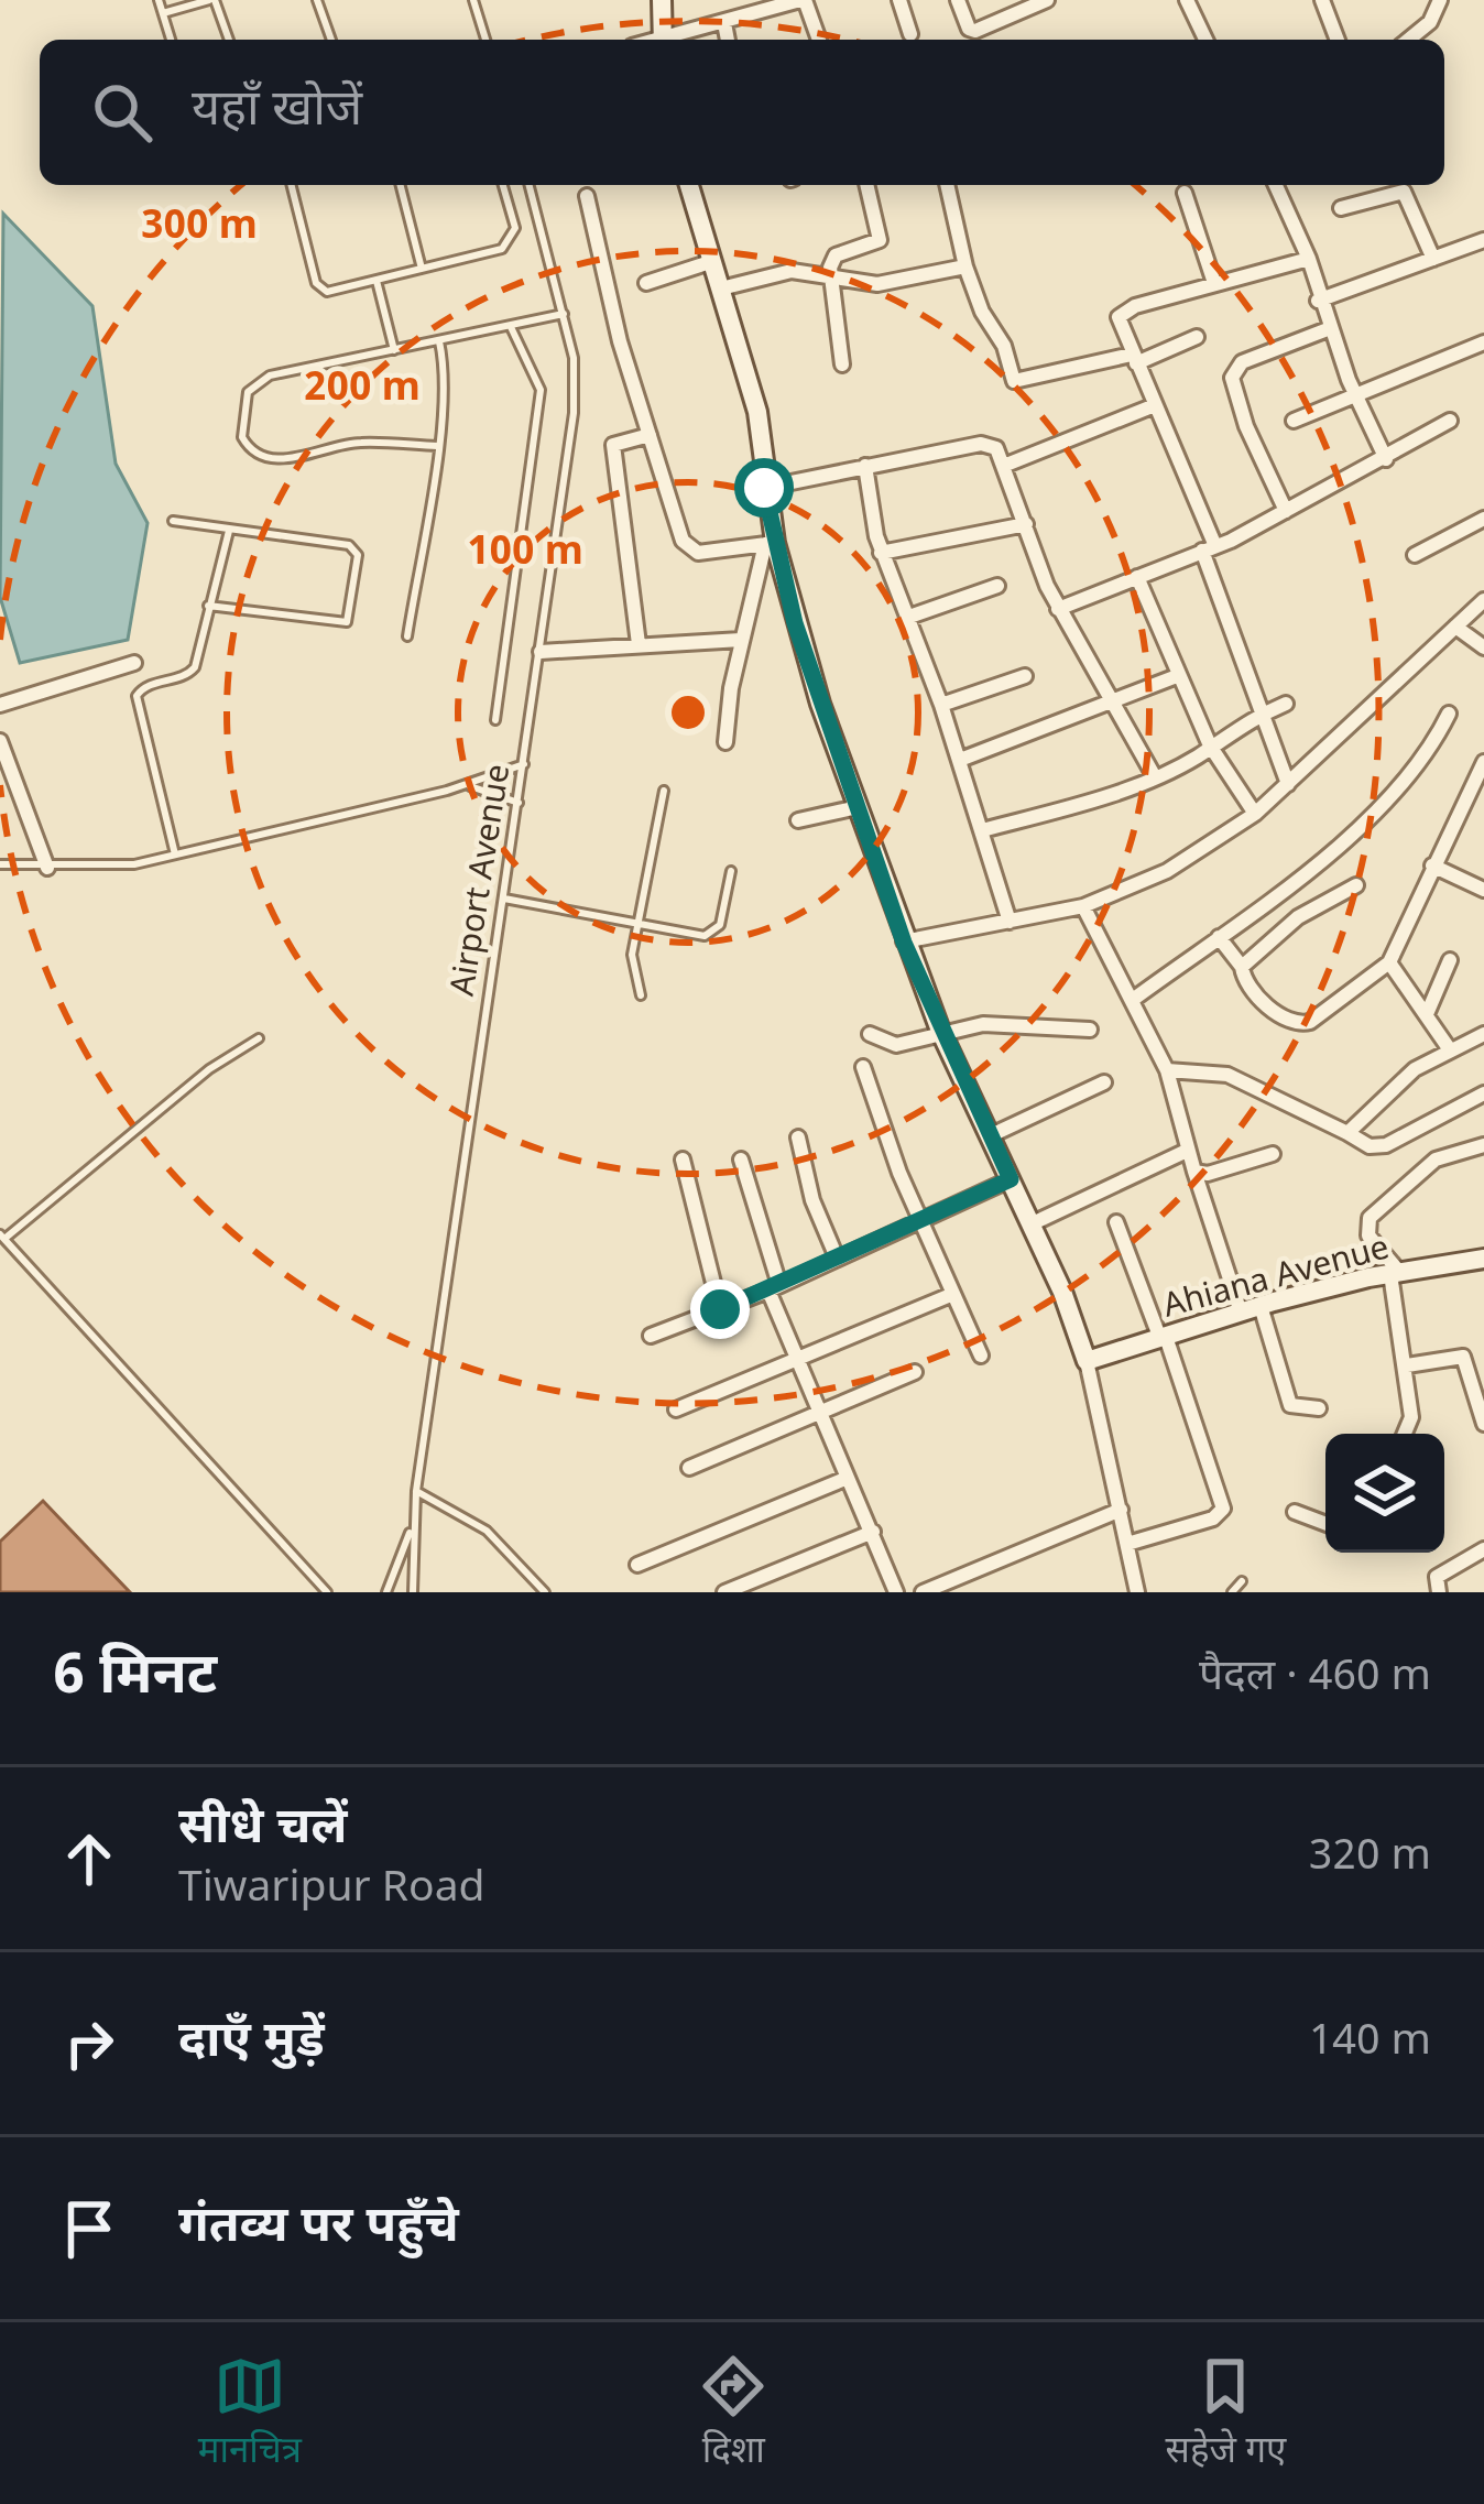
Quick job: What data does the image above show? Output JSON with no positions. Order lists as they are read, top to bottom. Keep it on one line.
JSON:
{"streets":{"street":["Ahiana Avenue"],"lane":["Airport Avenue"]},"page":{"search":"यहाँ खोजें","heading":["6 मिनट","पैदल · 460 m"],"list":[["सीधे चलें","Tiwaripur Road","320 m"],["दाएँ मुड़ें","140 m"],"गंतव्य पर पहुँचे"],"nav":["मानचित्र","दिशा","सहेजे गए"]},"rings":["300 m","200 m","100 m"]}
